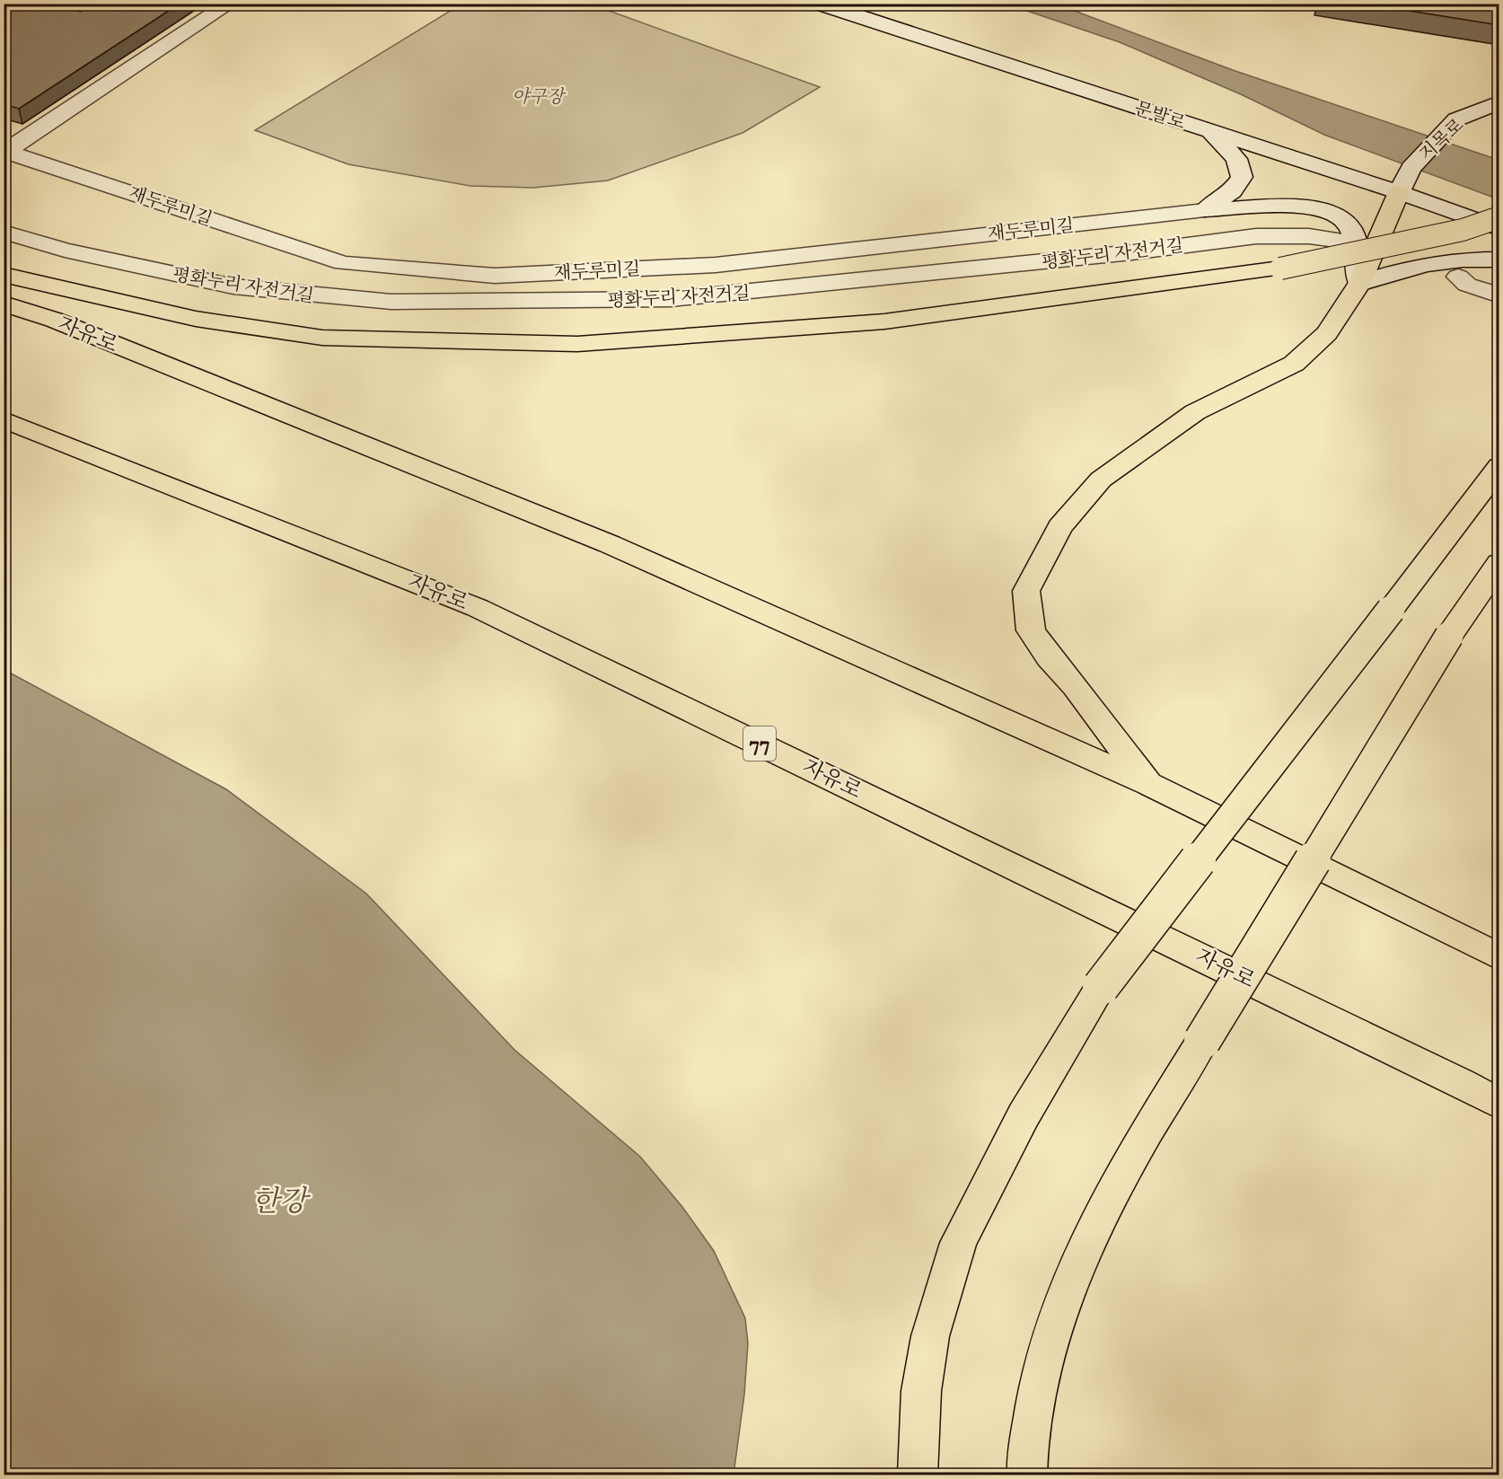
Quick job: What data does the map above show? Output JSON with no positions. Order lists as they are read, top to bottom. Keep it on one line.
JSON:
{"streets":{"highway":["자유로","77"],"street":["문발로","지목로","재두루미길","평화누리 자전거길"]},"crossings":[["문발로","지목로"],["재두루미길","평화누리 자전거길"]],"water":["한강"],"parks":["야구장"]}
